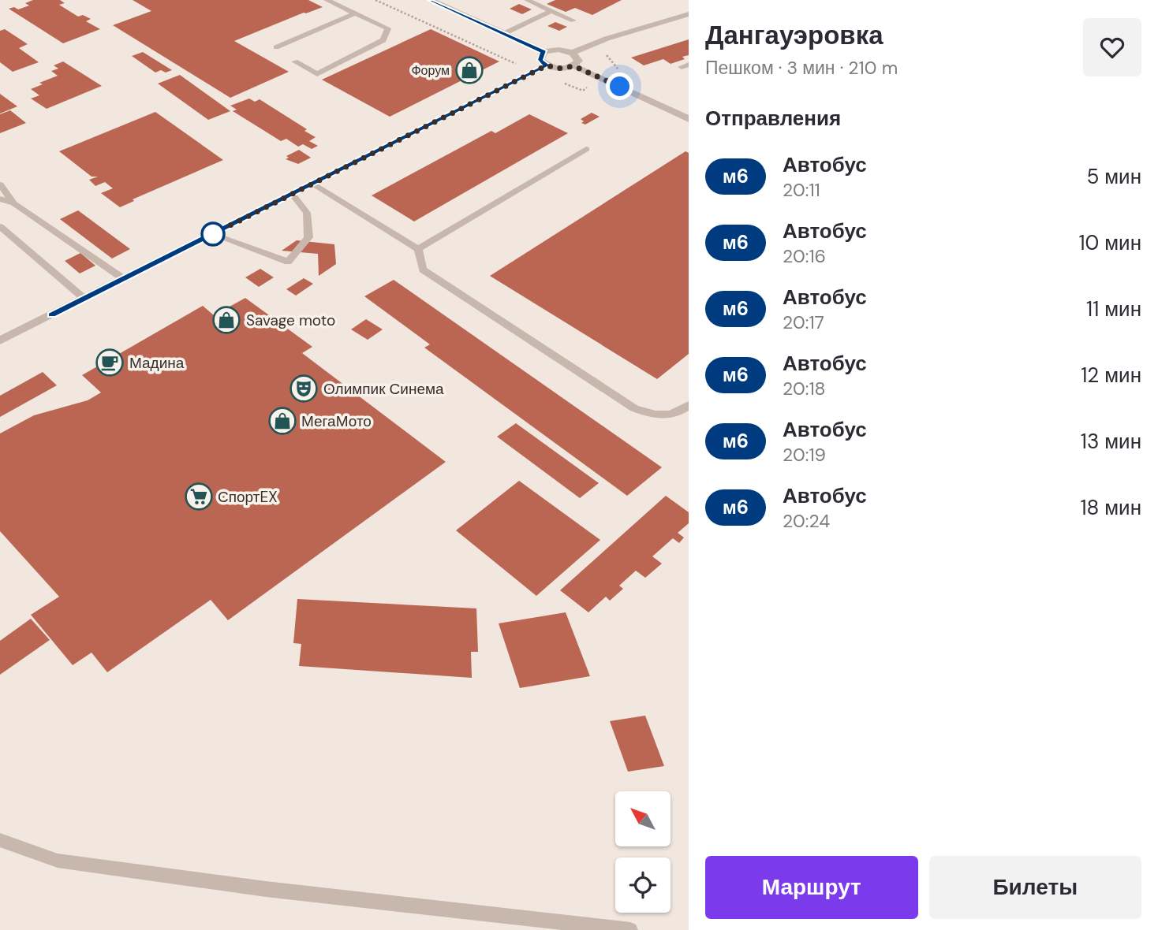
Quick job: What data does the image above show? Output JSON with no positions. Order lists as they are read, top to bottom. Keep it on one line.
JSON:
{"places":{"shop":["Форум","Savage moto","МегаМото"],"cafe":["Мадина"],"theatre":["Олимпик Синема"],"supermarket":["СпортEX"]},"lines":["bus line м6"],"north":"top left","page":{"heading":[["Дангауэровка","Пешком · 3 мин · 210 m"],"Отправления"],"list":[{"mark":"м6","name":"Автобус","note":"20:11","value":"5 мин"},{"mark":"м6","name":"Автобус","note":"20:16","value":"10 мин"},{"mark":"м6","name":"Автобус","note":"20:17","value":"11 мин"},{"mark":"м6","name":"Автобус","note":"20:18","value":"12 мин"},{"mark":"м6","name":"Автобус","note":"20:19","value":"13 мин"},{"mark":"м6","name":"Автобус","note":"20:24","value":"18 мин"}],"buttons":["Маршрут","Билеты"]}}
